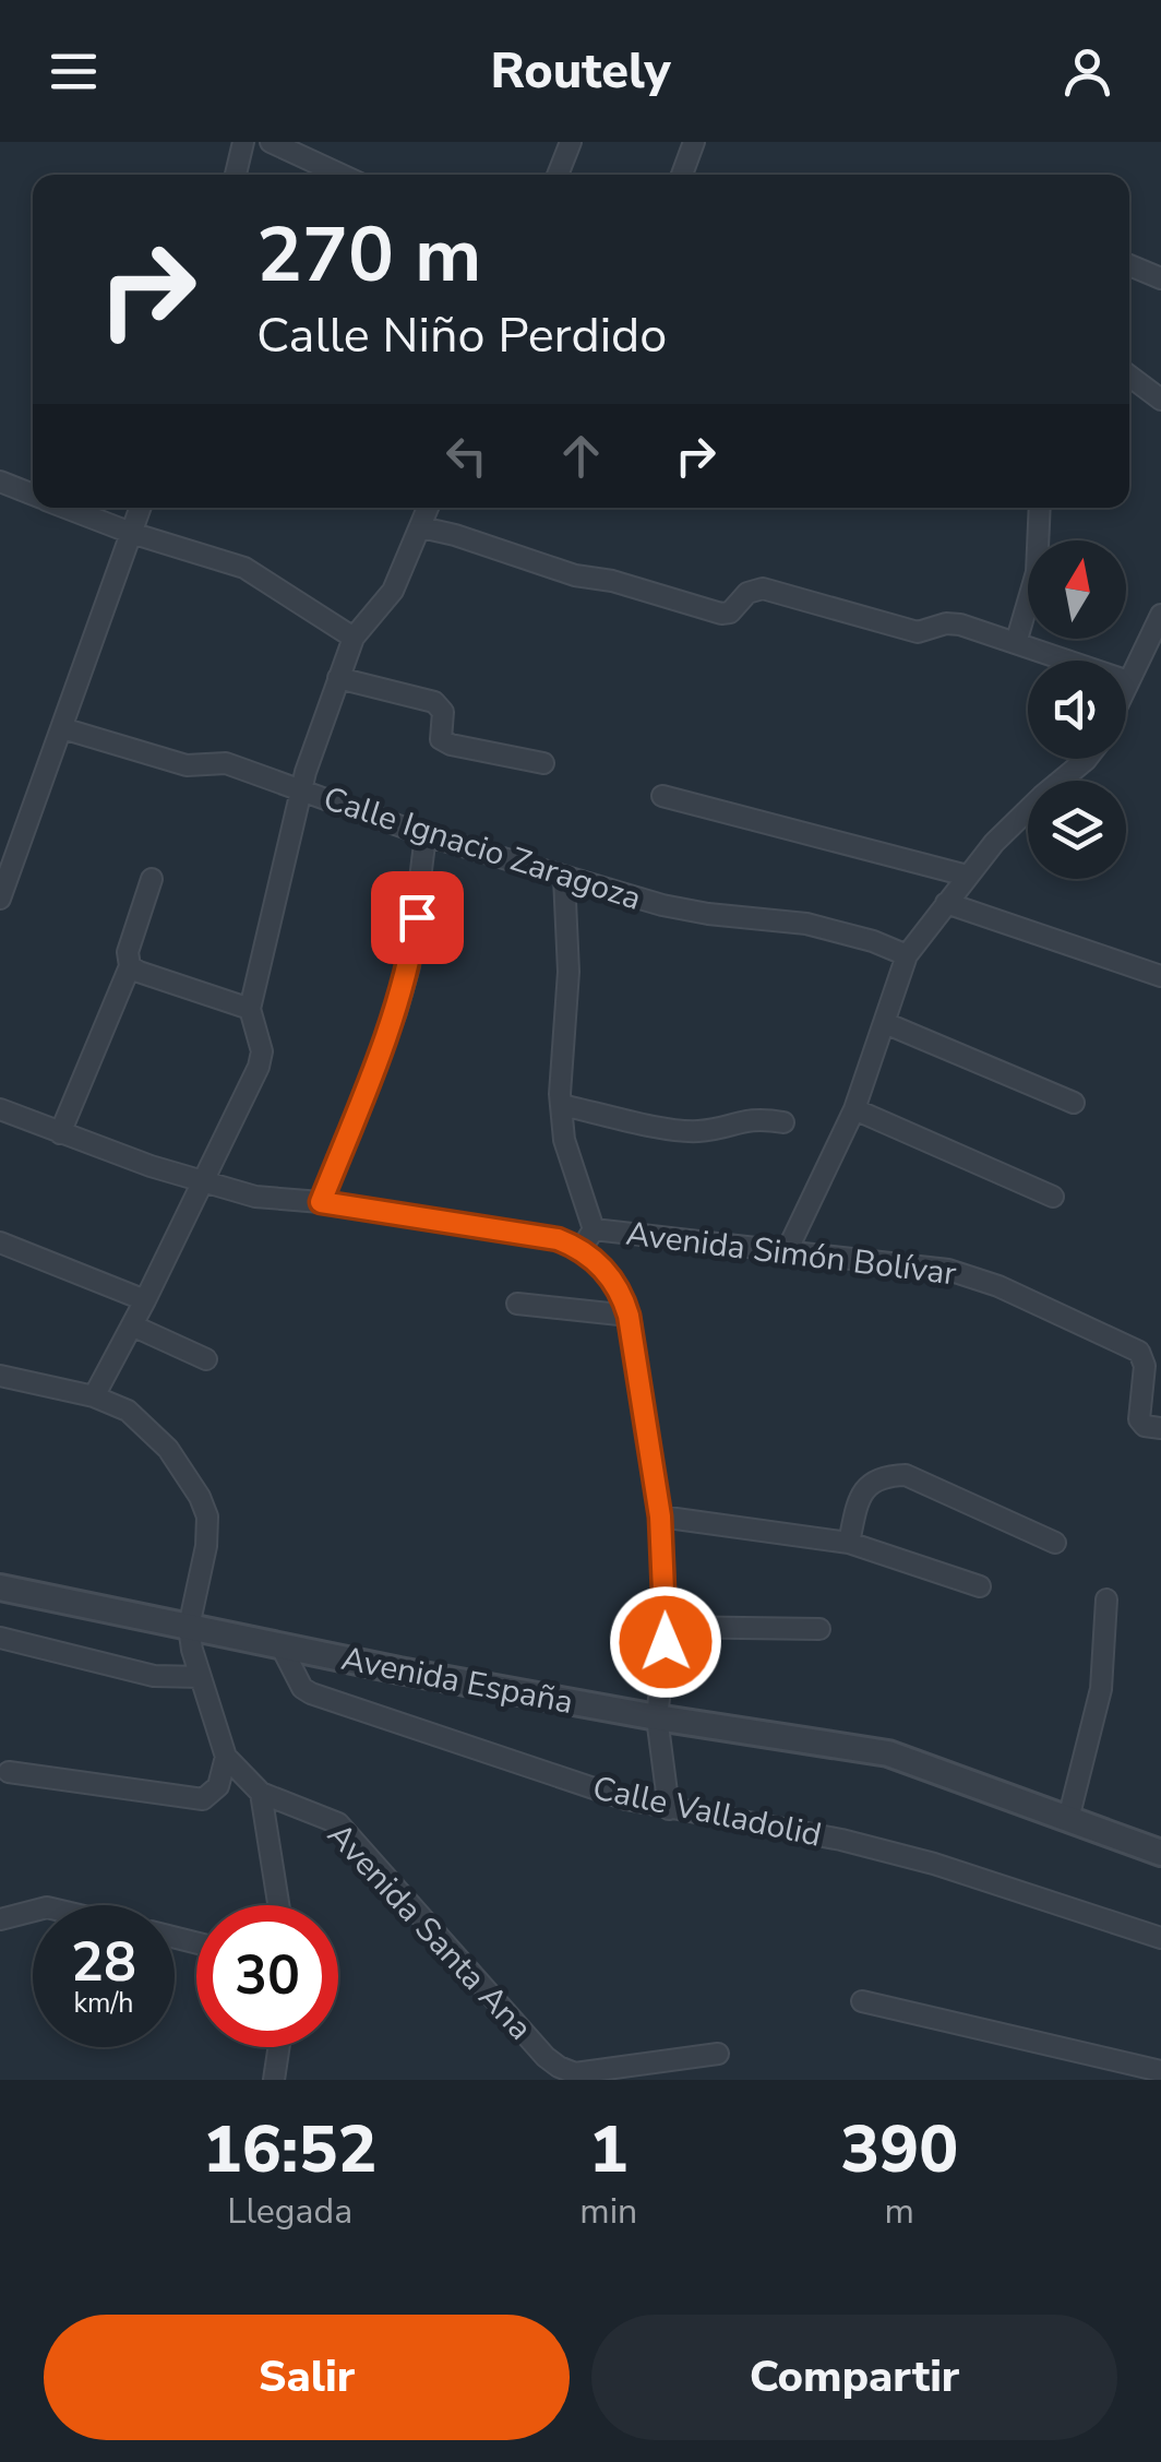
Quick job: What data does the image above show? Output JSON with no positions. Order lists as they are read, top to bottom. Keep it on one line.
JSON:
{"streets":{"street":["Calle Ignacio Zaragoza","Avenida Simón Bolívar","Avenida España","Calle Valladolid","Avenida Santa Ana"]},"crossings":[["Avenida Simón Bolívar","Avenida España"],["Avenida Simón Bolívar","Calle Valladolid"],["Avenida España","Calle Valladolid"]],"north":"top","page":{"header":"Routely","turn":["270 m","Calle Niño Perdido"],"speed":"28 km/h","limit":"30","eta":["16:52","Llegada","1","min","390","m"],"buttons":["Salir","Compartir"]}}
